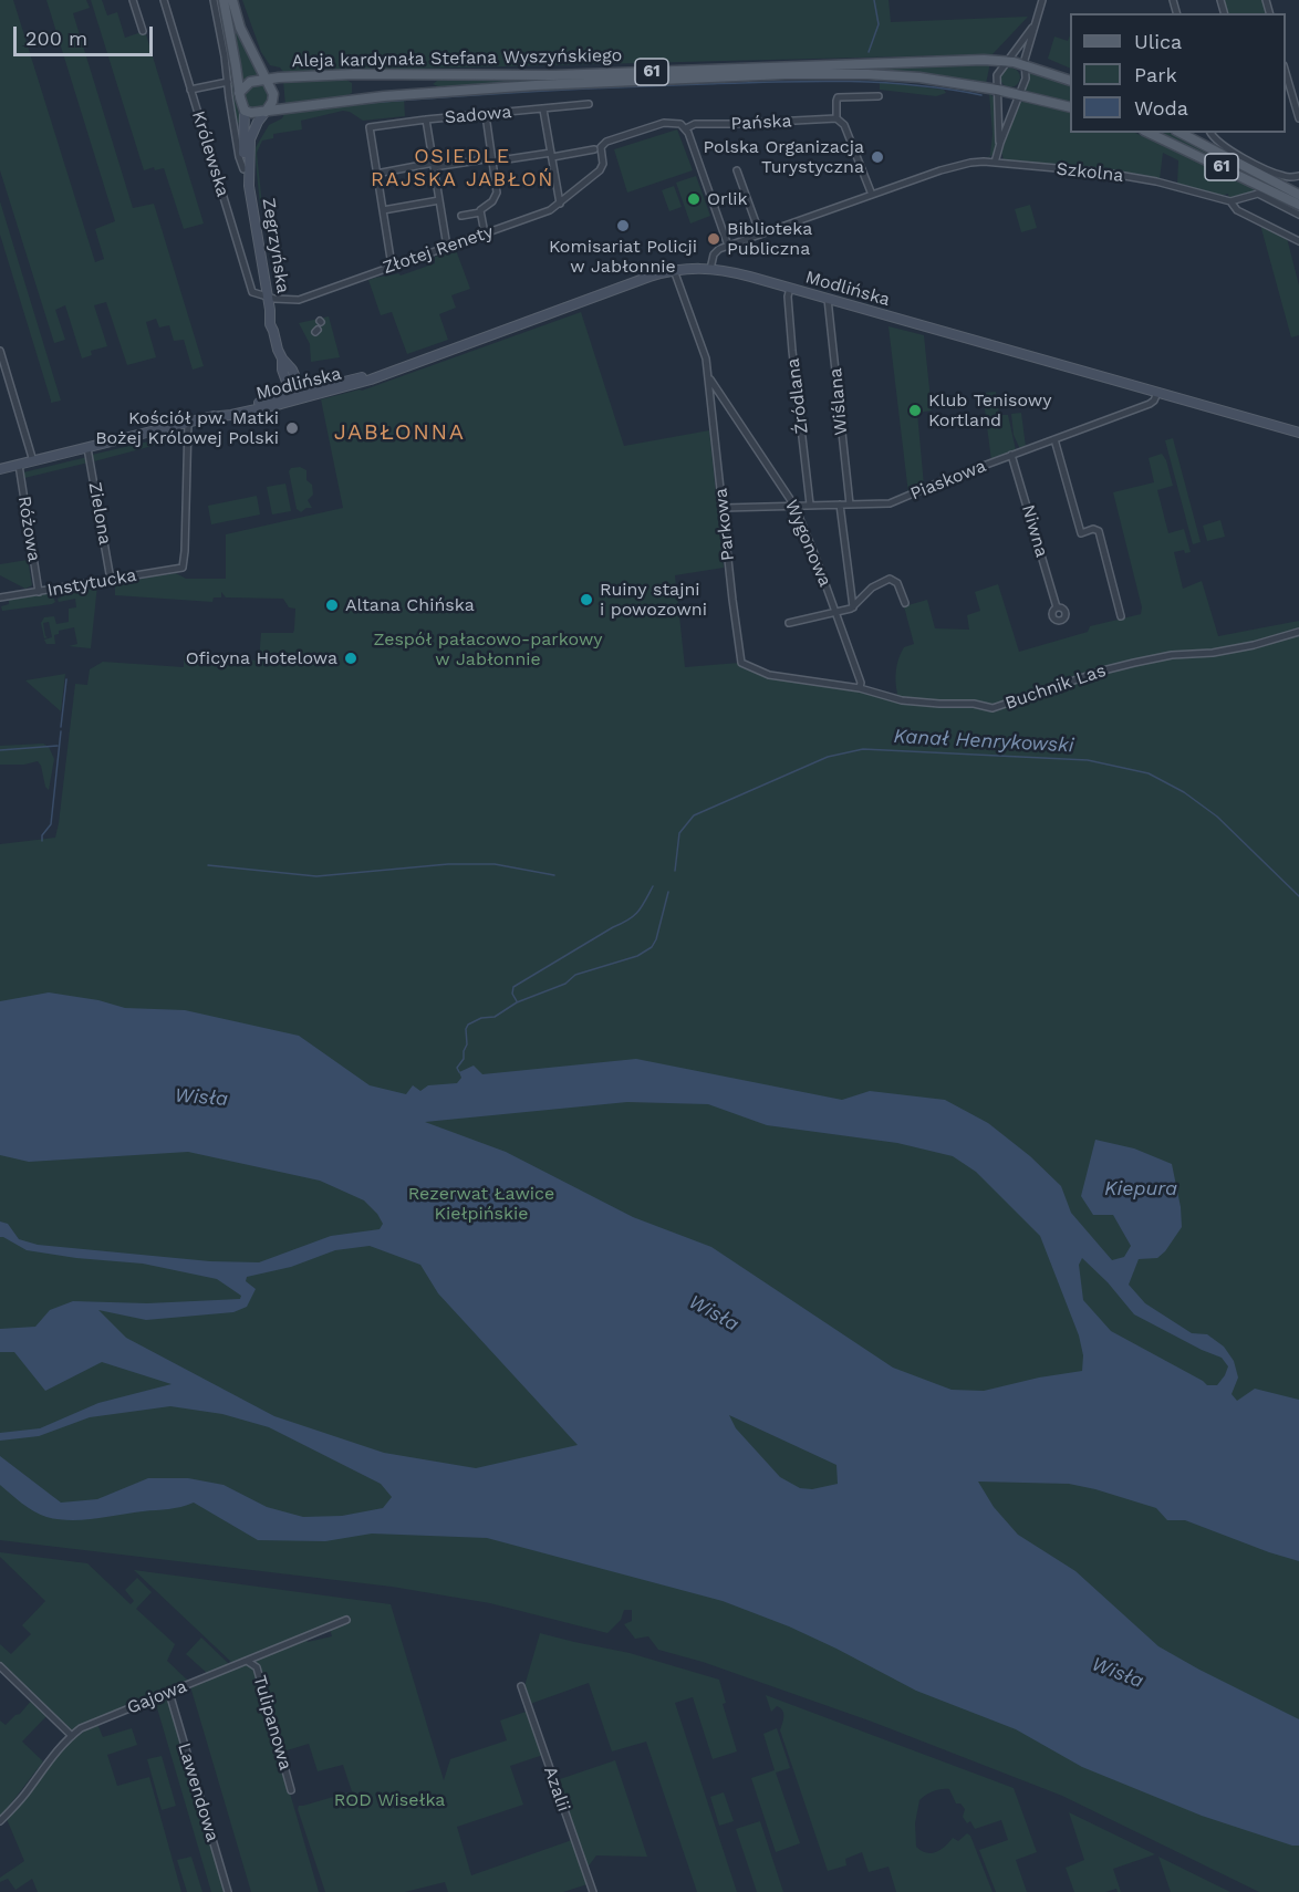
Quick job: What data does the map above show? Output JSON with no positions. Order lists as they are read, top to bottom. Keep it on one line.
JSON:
{"streets":{"main road":["Aleja kardynała Stefana Wyszyńskiego","61","Zegrzyńska","Modlińska"],"street":["Sadowa","Pańska","Królewska","Szkolna","Złotej Renety","Źródlana","Wiślana","Piaskowa","Zielona","Parkowa","Różowa","Niwna","Wygonowa","Instytucka","Buchnik Las","Gajowa","Tulipanowa","Azalii","Lawendowa"]},"crossings":[["Aleja kardynała Stefana Wyszyńskiego","61"],["Aleja kardynała Stefana Wyszyńskiego","Zegrzyńska"],["61","Zegrzyńska"],["Pańska","Złotej Renety"],["Królewska","Zegrzyńska"],["Królewska","Złotej Renety"],["Zegrzyńska","Złotej Renety"],["Zegrzyńska","Modlińska"],["Modlińska","Źródlana"],["Modlińska","Wiślana"],["Modlińska","Piaskowa"],["Modlińska","Zielona"],["Modlińska","Parkowa"],["Modlińska","Różowa"],["Modlińska","Instytucka"],["Źródlana","Piaskowa"],["Wiślana","Piaskowa"],["Piaskowa","Parkowa"],["Piaskowa","Niwna"],["Piaskowa","Wygonowa"],["Zielona","Instytucka"],["Parkowa","Wygonowa"],["Parkowa","Buchnik Las"],["Różowa","Instytucka"],["Wygonowa","Buchnik Las"],["Gajowa","Tulipanowa"],["Gajowa","Lawendowa"]],"districts":["OSIEDLE RAJSKA JABŁOŃ","JABŁONNA"],"water":["Kanał Henrykowski","Wisła","Kiepura"],"parks":["Zespół pałacowo-parkowy w Jabłonnie","Rezerwat Ławice Kiełpińskie","ROD Wisełka"],"places":["Polska Organizacja Turystyczna","Orlik","Komisariat Policji w Jabłonnie","Biblioteka Publiczna","Klub Tenisowy Kortland","Kościół pw. Matki Bożej Królowej Polski","Ruiny stajni i powozowni","Altana Chińska","Oficyna Hotelowa"],"legend":["Ulica","Park","Woda"],"scale_bar":"200 m"}
